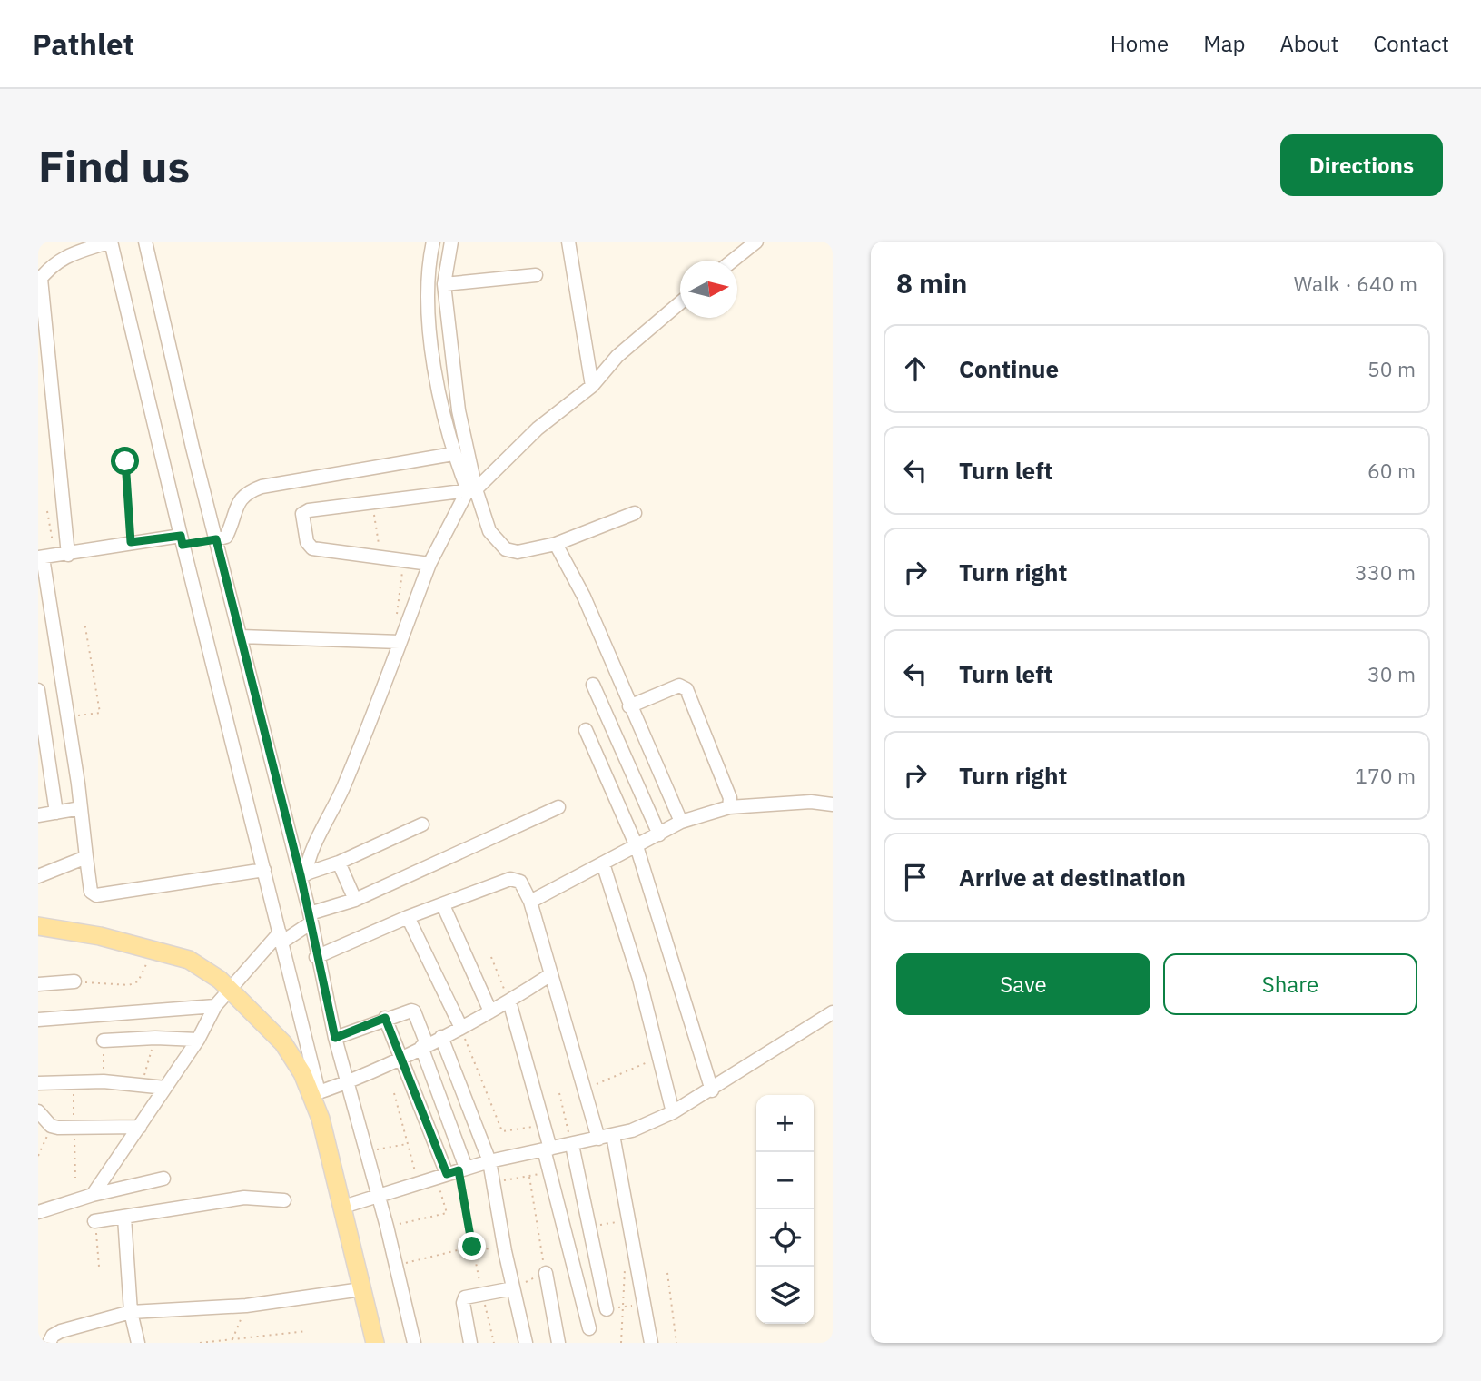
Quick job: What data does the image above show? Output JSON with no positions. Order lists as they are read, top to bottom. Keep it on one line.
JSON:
{"north":"right","page":{"header":"Pathlet","nav":["Home","Map","About","Contact"],"buttons":["Directions",["Save","Share"]],"title":"Find us","heading":["8 min","Walk · 640 m"],"list":[["Continue","50 m"],["Turn left","60 m"],["Turn right","330 m"],["Turn left","30 m"],["Turn right","170 m"],"Arrive at destination"],"map_buttons":["+","−"]}}
